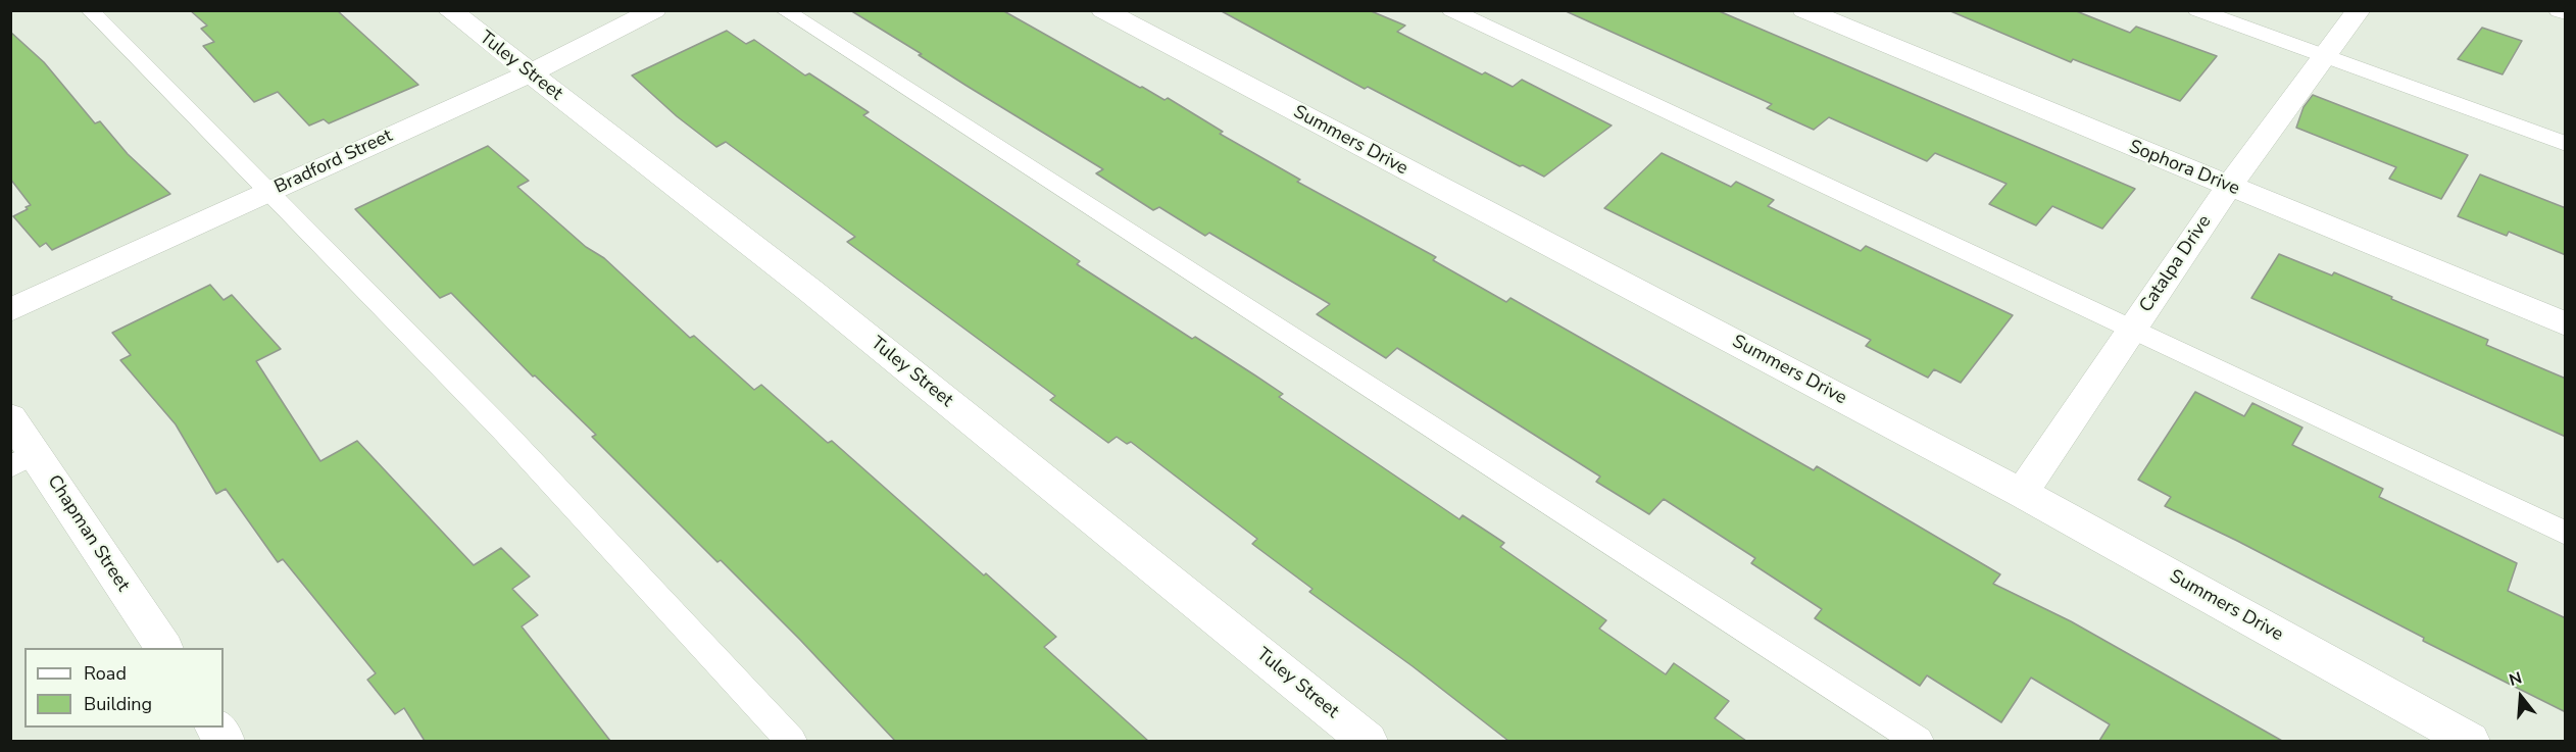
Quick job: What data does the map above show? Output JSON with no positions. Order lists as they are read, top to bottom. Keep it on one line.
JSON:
{"streets":{"street":["Tuley Street","Summers Drive","Bradford Street","Sophora Drive","Catalpa Drive","Chapman Street"]},"crossings":[["Tuley Street","Bradford Street"],["Summers Drive","Catalpa Drive"],["Sophora Drive","Catalpa Drive"]],"legend":["Road","Building"],"north":"top"}
